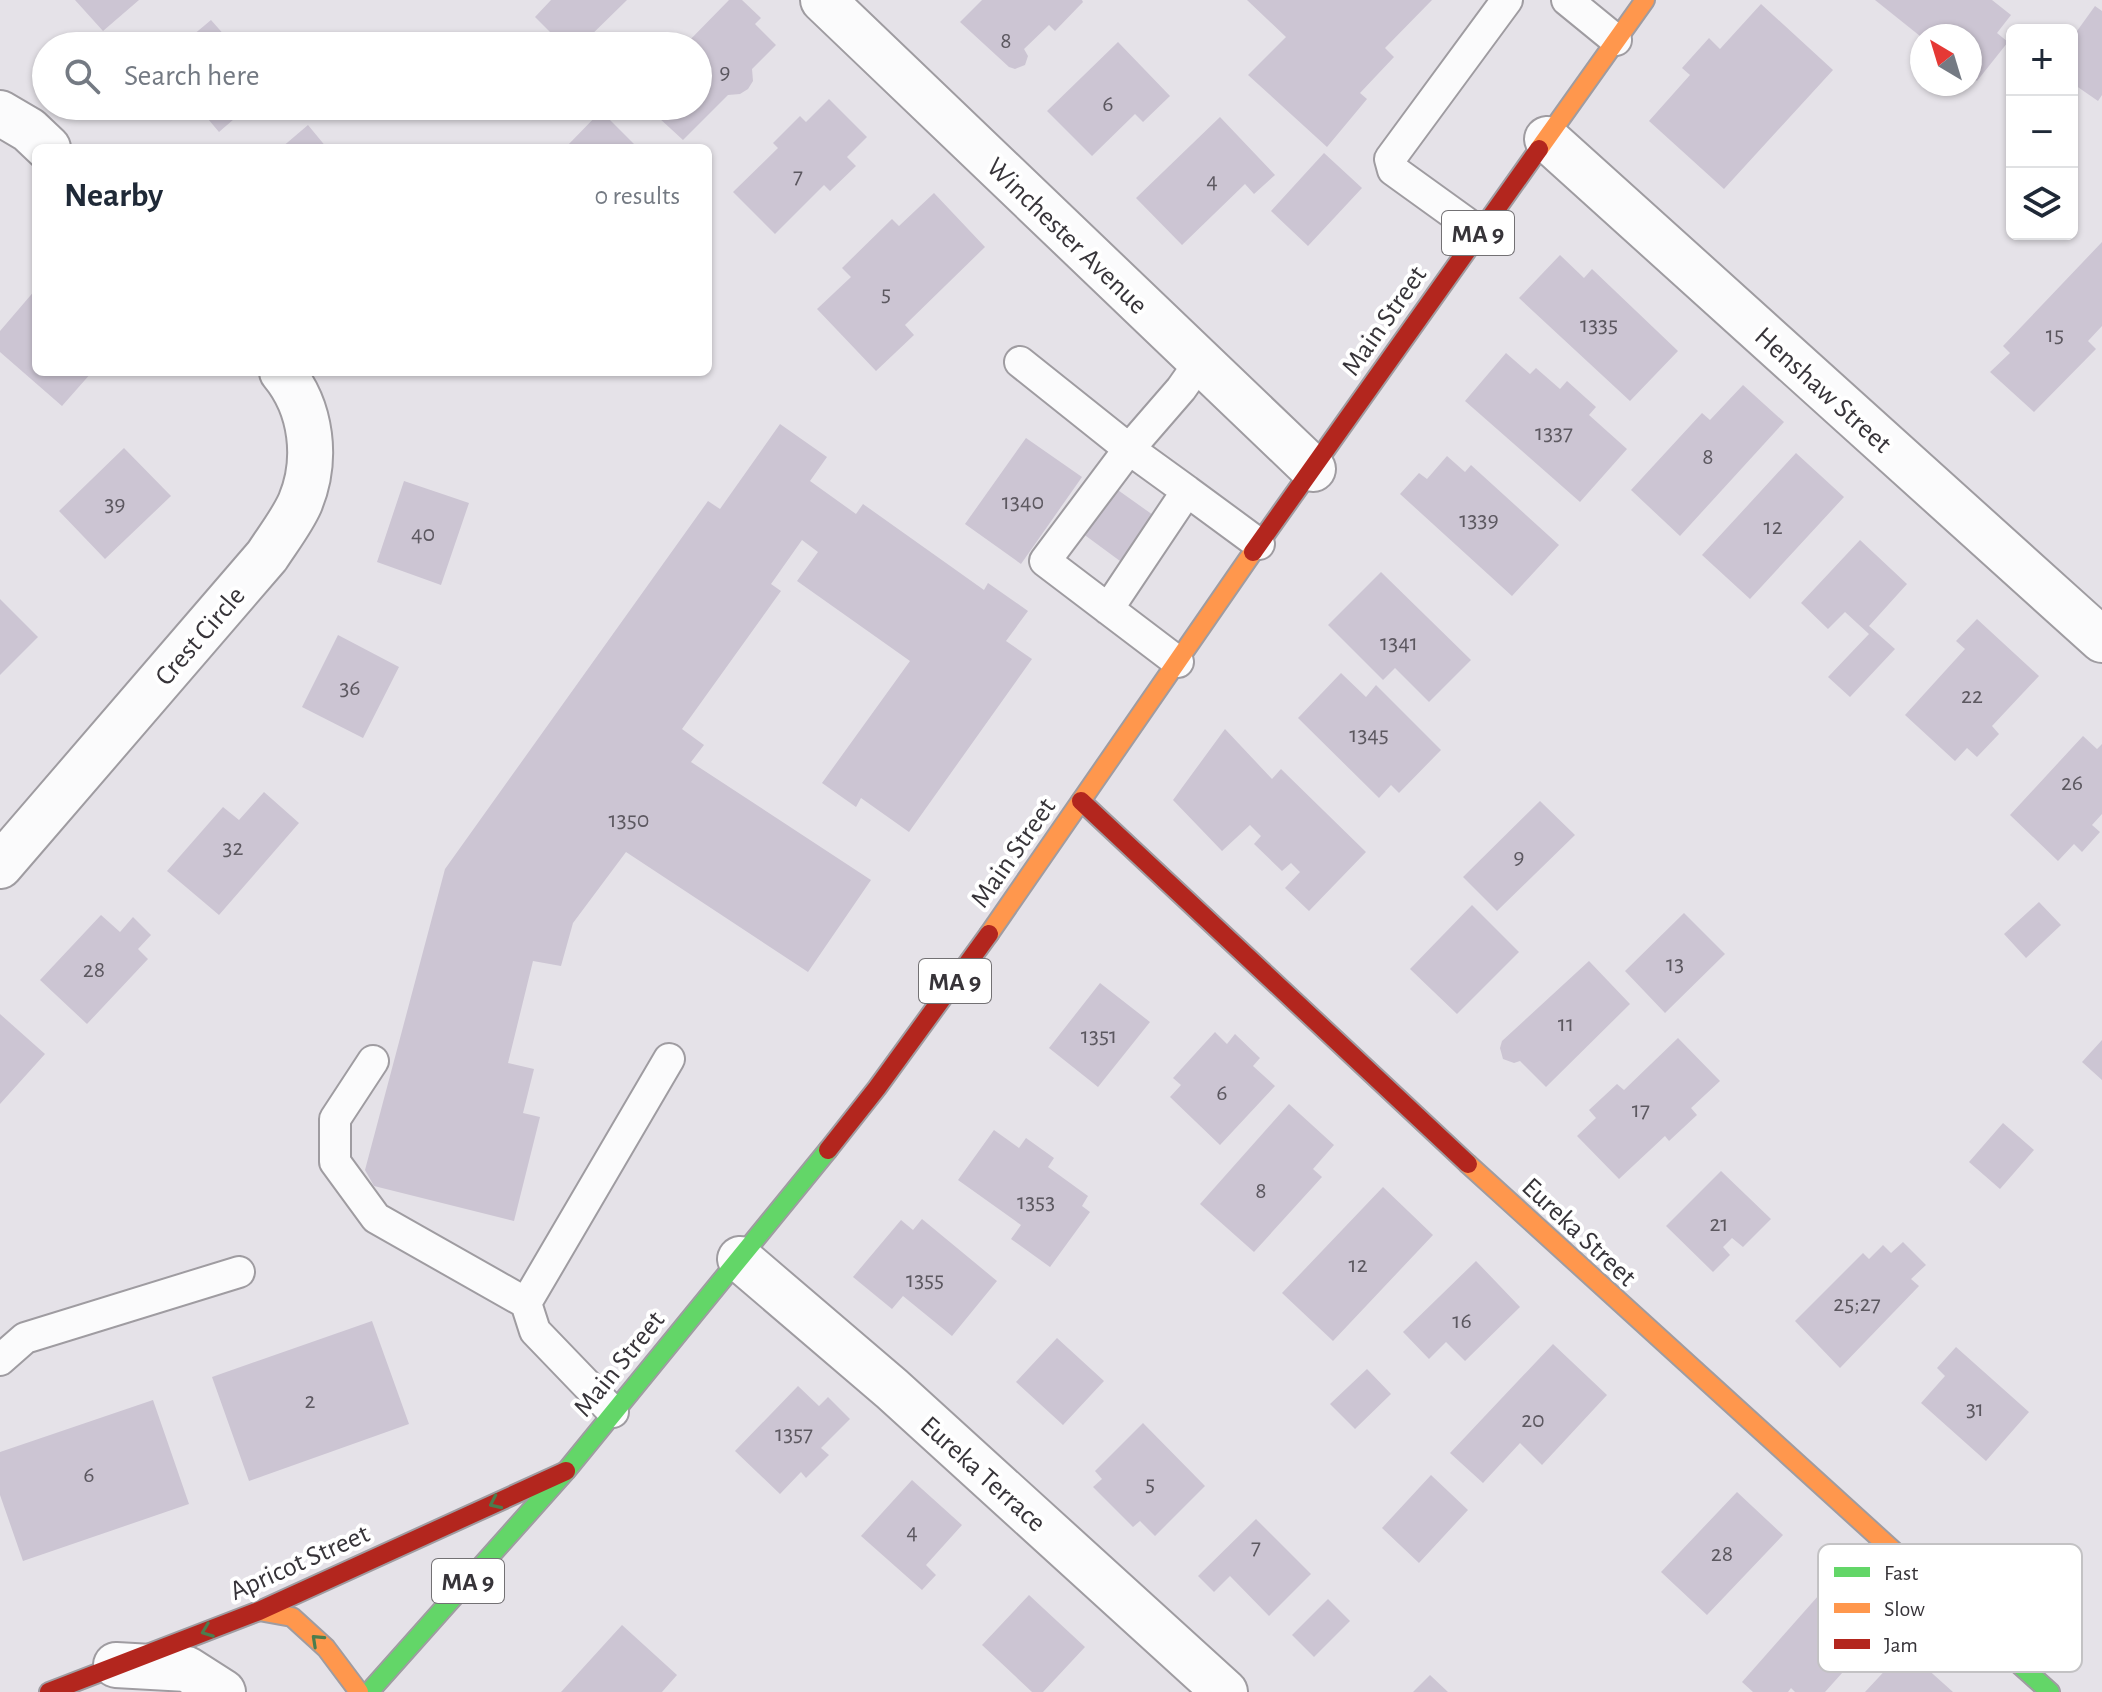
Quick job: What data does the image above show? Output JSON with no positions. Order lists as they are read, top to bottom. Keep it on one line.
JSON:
{"streets":{"main road":["MA 9","Main Street","Eureka Street","Apricot Street"],"street":["Winchester Avenue","Henshaw Street","Crest Circle","Eureka Terrace"]},"crossings":[["Winchester Avenue","Main Street"],["Main Street","Henshaw Street"],["Main Street","Eureka Street"],["Main Street","Eureka Terrace"],["Main Street","Apricot Street"]],"one_way":["Apricot Street"],"house_numbers":["8","9","6","7","4","5","1335","15","1337","8","1340","39","1339","12","40","1341","36","22","1345","26","1350","32","9","13","28","11","1351","6","17","8","1353","21","12","1355","25;27","16","2","31","20","1357","6","5","4","7","28"],"legend":["Fast","Slow","Jam"],"north":"top left","page":{"map_buttons":["+","−"],"search":"Search here","heading":["Nearby","0 results"]}}
